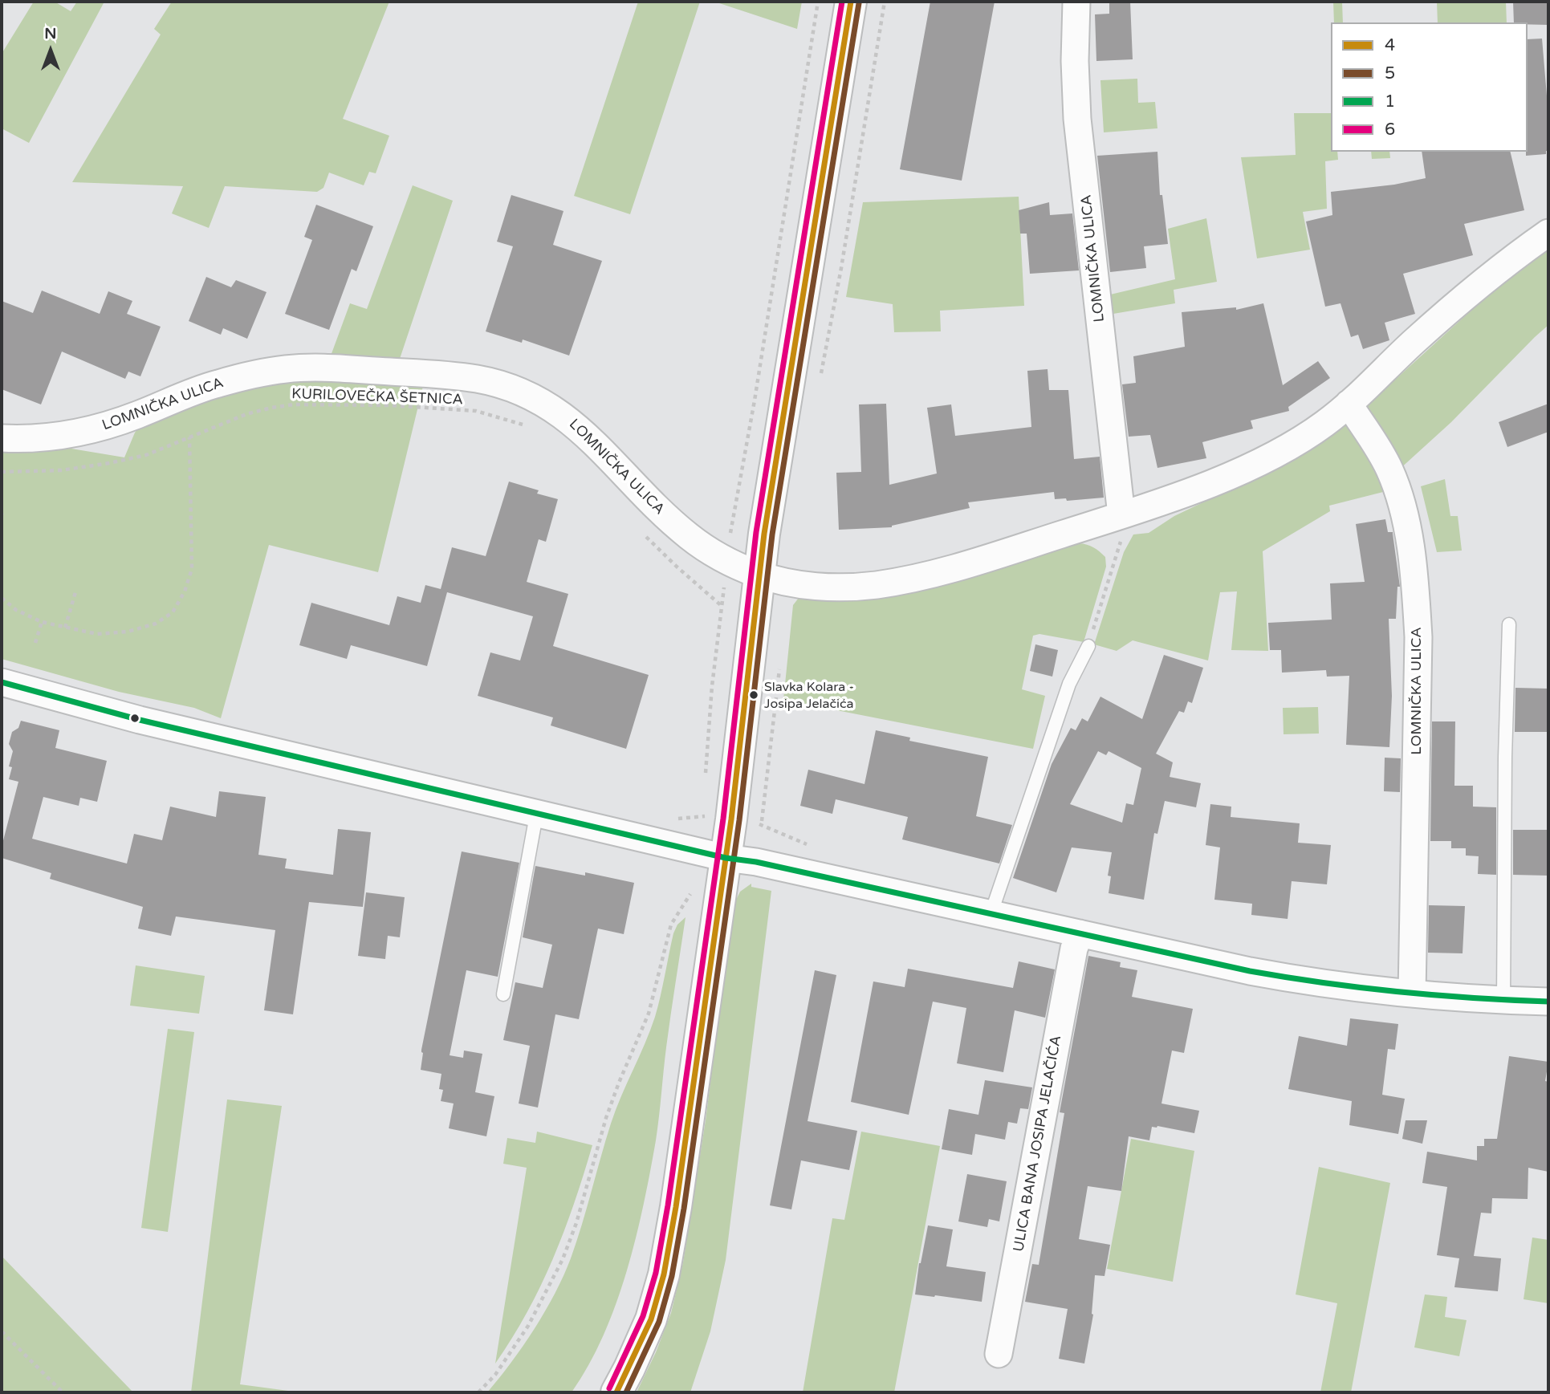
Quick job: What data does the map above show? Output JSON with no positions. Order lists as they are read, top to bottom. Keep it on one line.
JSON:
{"streets":{"street":["LOMNIČKA ULICA","ULICA BANA JOSIPA JELAČIĆA"],"path":["KURILOVEČKA ŠETNICA"]},"places":["Slavka Kolara - Josipa Jelačića"],"lines":["transit line 4","transit line 6","transit line 5","transit line 1"],"legend":["4","5","1","6"],"north":"top"}
